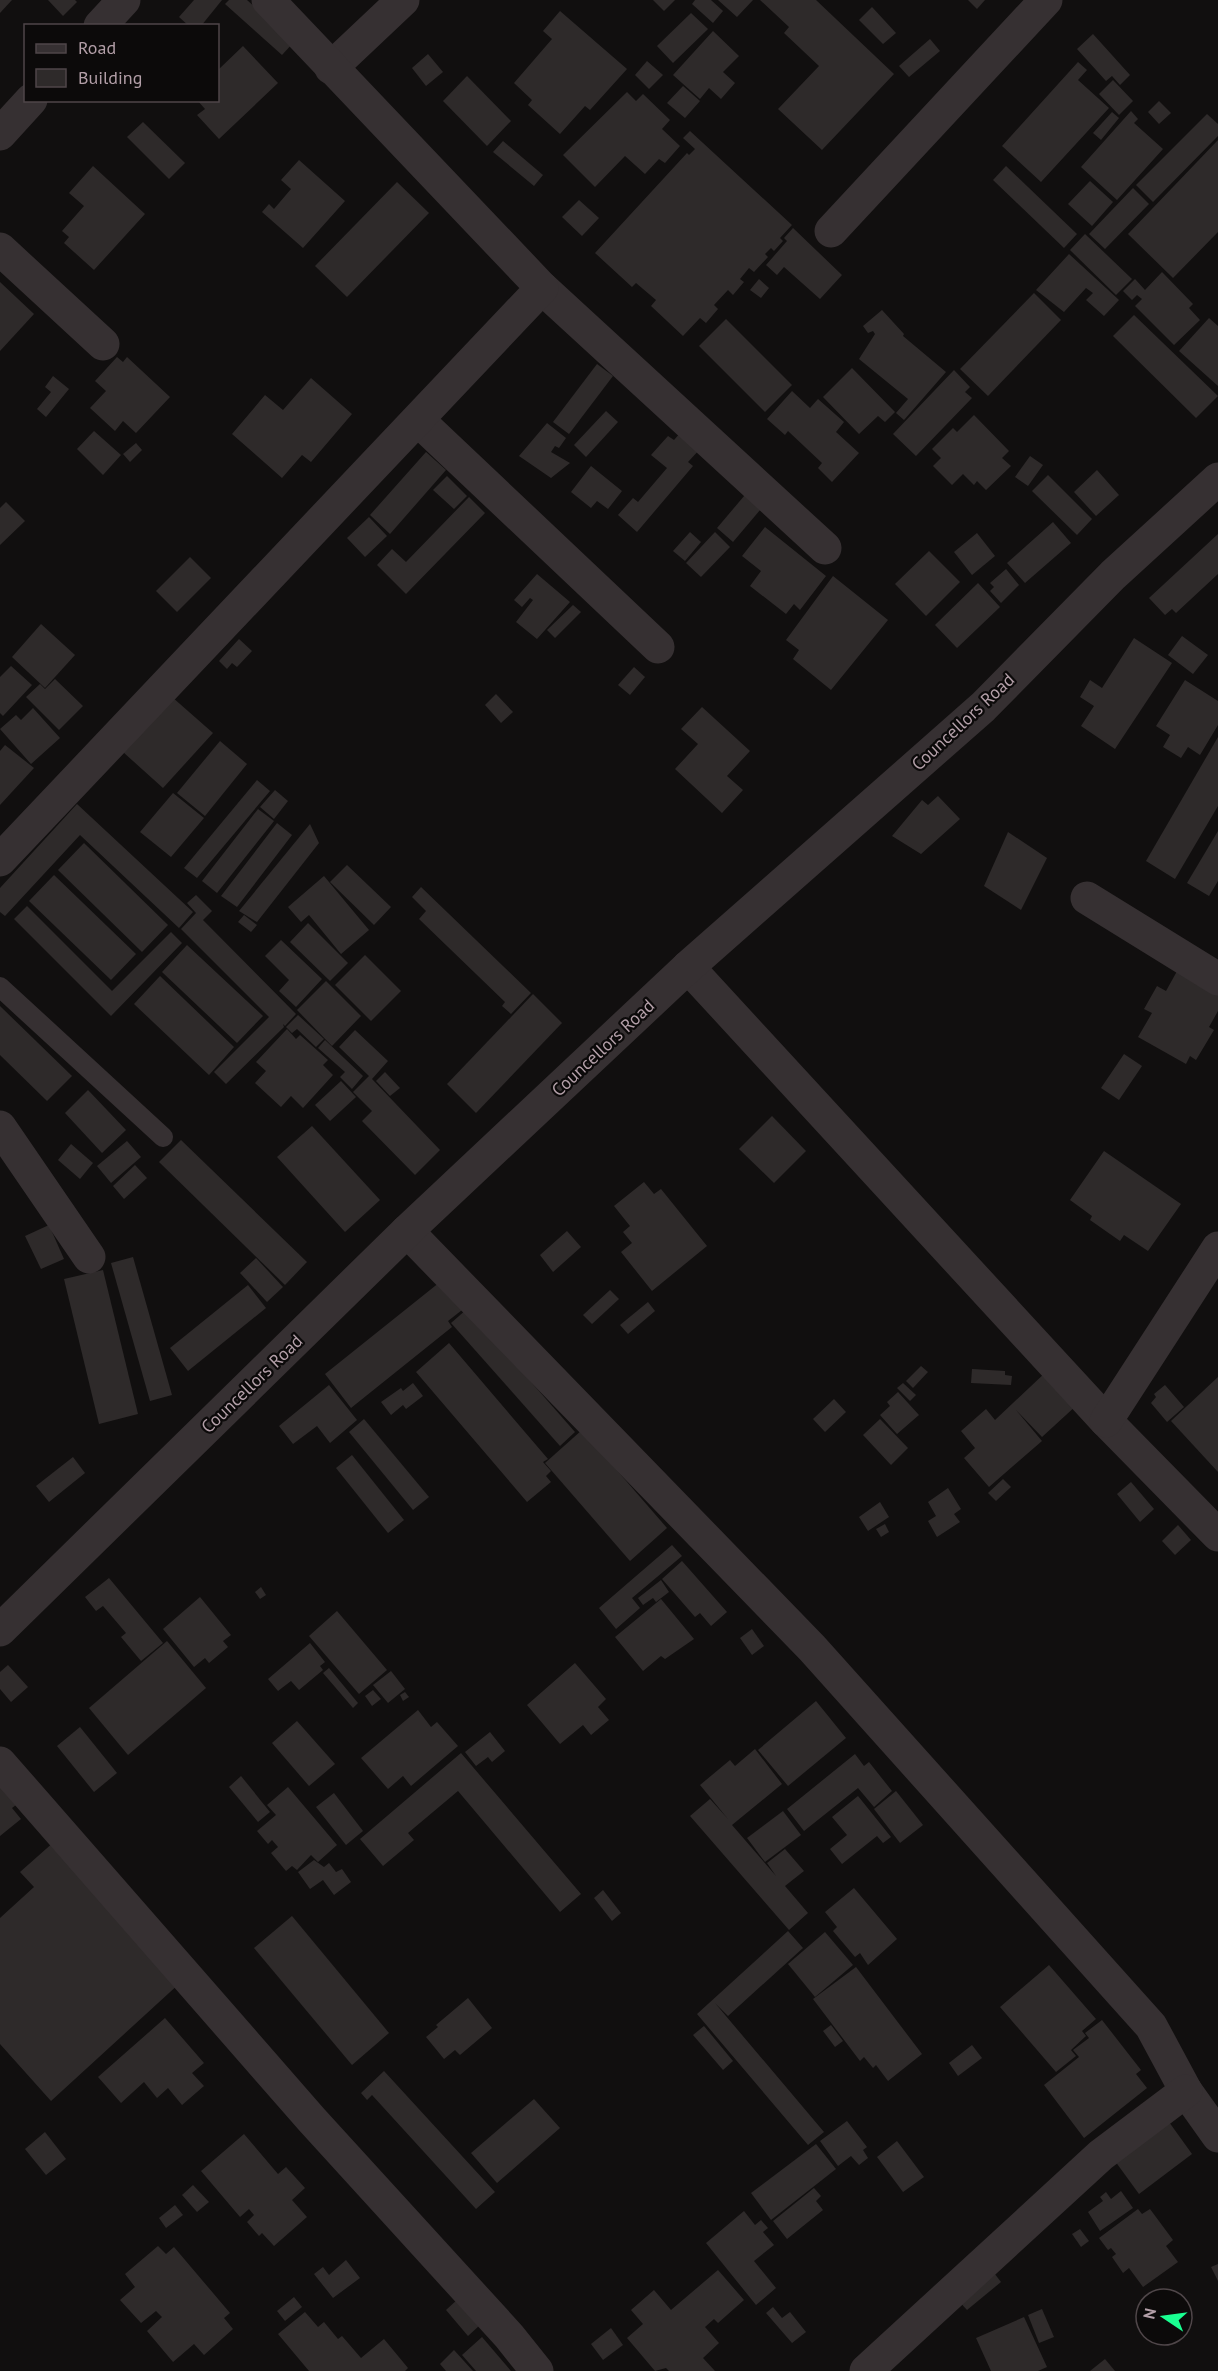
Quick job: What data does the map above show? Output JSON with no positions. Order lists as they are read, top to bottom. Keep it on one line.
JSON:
{"streets":{"street":["Councellors Road"]},"legend":["Road","Building"],"north":"left"}
